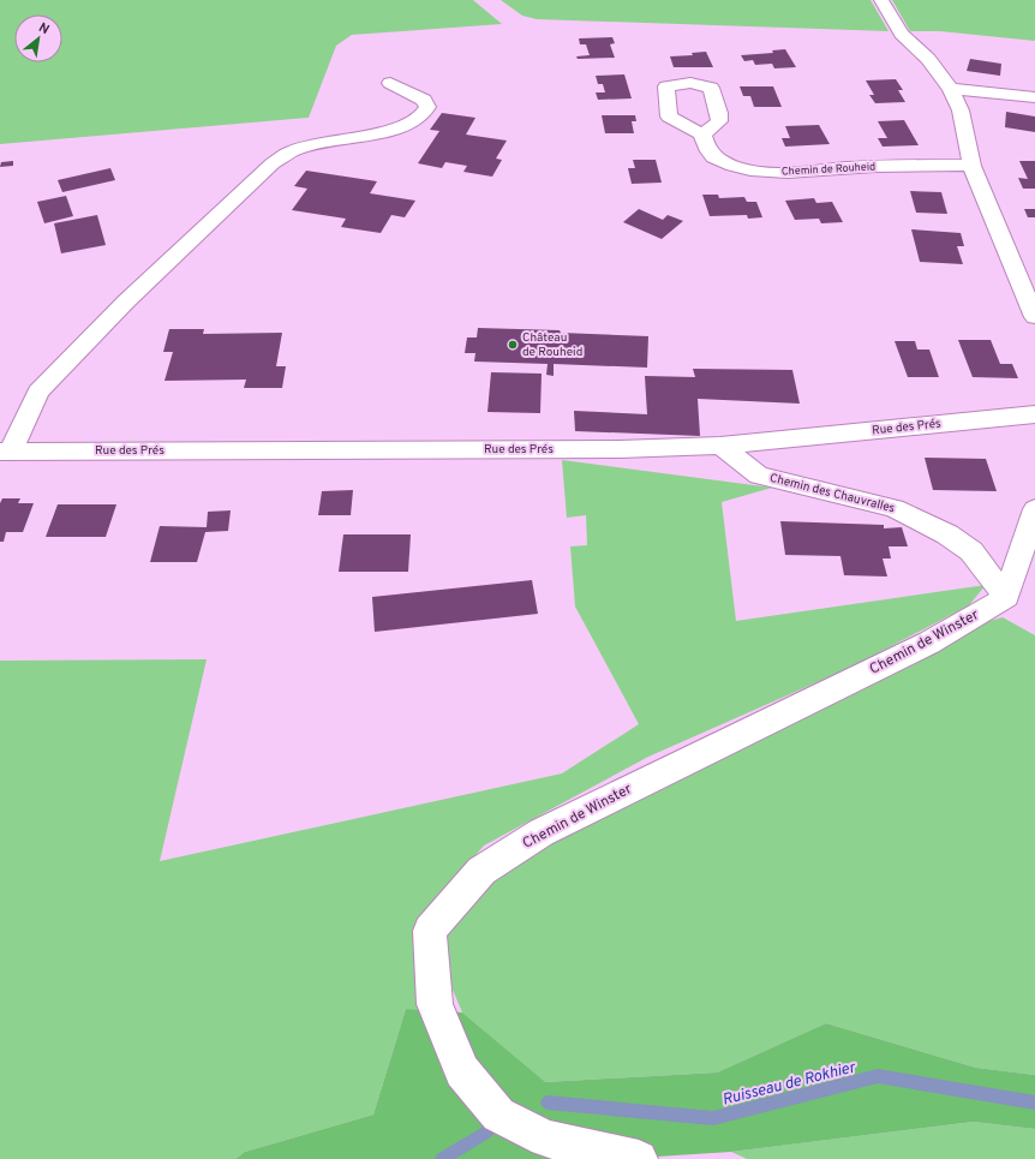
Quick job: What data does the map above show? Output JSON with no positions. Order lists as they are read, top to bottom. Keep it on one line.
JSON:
{"streets":{"street":["Chemin de Rouheid","Rue des Prés","Chemin des Chauvralles","Chemin de Winster"]},"crossings":[["Rue des Prés","Chemin des Chauvralles"],["Chemin des Chauvralles","Chemin de Winster"]],"water":["Ruisseau de Rokhier"],"places":["Château de Rouheid"],"north":"top right"}
